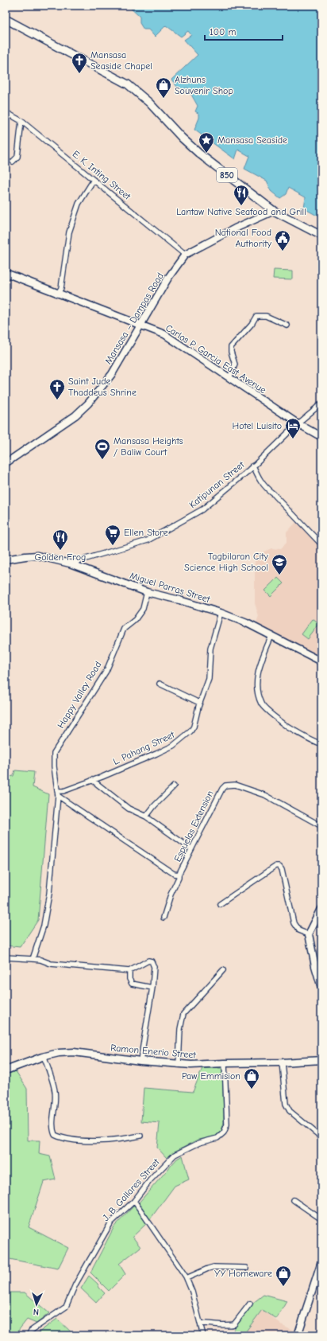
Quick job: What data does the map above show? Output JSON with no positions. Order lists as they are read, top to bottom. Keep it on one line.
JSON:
{"streets":{"main road":["850","Mansasa – Dampas Road","Carlos P. Garcia East Avenue","Miguel Parras Street","Ramon Enerio Street"],"street":["E. K. Inting Street","Katipunan Street","Happy Valley Road","L. Pahang Street","Espuelas Extension","J. B. Gallares Street"]},"crossings":[["E. K. Inting Street","Mansasa – Dampas Road"],["850","Mansasa – Dampas Road"],["Mansasa – Dampas Road","Carlos P. Garcia East Avenue"],["Carlos P. Garcia East Avenue","Katipunan Street"],["Katipunan Street","Miguel Parras Street"],["Miguel Parras Street","Happy Valley Road"],["Miguel Parras Street","L. Pahang Street"],["Happy Valley Road","L. Pahang Street"],["Happy Valley Road","Espuelas Extension"],["L. Pahang Street","Espuelas Extension"],["Ramon Enerio Street","J. B. Gallares Street"]],"places":{"church":["Mansasa Seaside Chapel","Saint Jude Thaddeus Shrine"],"shop":["Alzhuns Souvenir Shop","Paw Emmision","YY Homeware"],"place":["Mansasa Seaside"],"restaurant":["Lantaw Native Seafood and Grill","Golden Frog"],"public building":["National Food Authority"],"hotel":["Hotel Luisito"],"sports":["Mansasa Heights / Baliw Court"],"supermarket":["Ellen Store"],"school or university":["Tagbilaran City Science High School"]},"scale_bar":"100 m","north":"bottom"}
